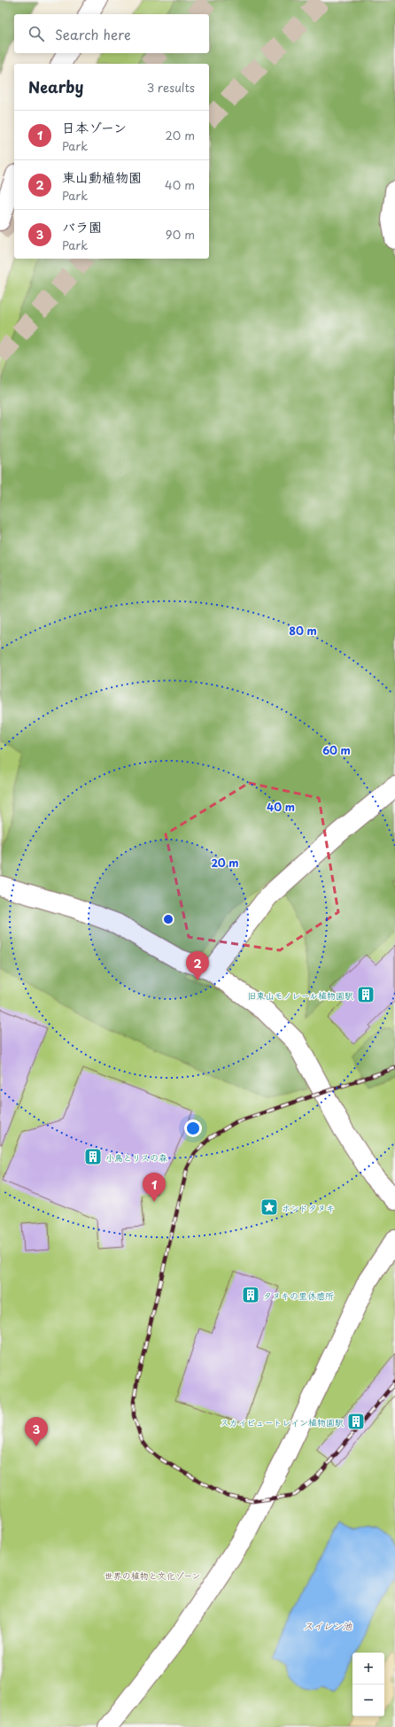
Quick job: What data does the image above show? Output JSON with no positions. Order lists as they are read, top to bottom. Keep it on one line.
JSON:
{"water":["スイレン池"],"parks":["世界の植物と文化ゾーン"],"places":{"building":["旧東山モノレール植物園駅","小鳥とリスの森","タヌキの里休憩所","スカイビュートレイン植物園駅"],"place":["ホンドタヌキ"]},"page":{"search":"Search here","heading":["Nearby","3 results"],"list":[{"mark":"1","name":"日本ゾーン","note":"Park","value":"20 m"},{"mark":"2","name":"東山動植物園","note":"Park","value":"40 m"},{"mark":"3","name":"バラ園","note":"Park","value":"90 m"}],"pins":["2","1","3"],"map_buttons":["+","−"]},"rings":["80 m","60 m","40 m","20 m"]}
